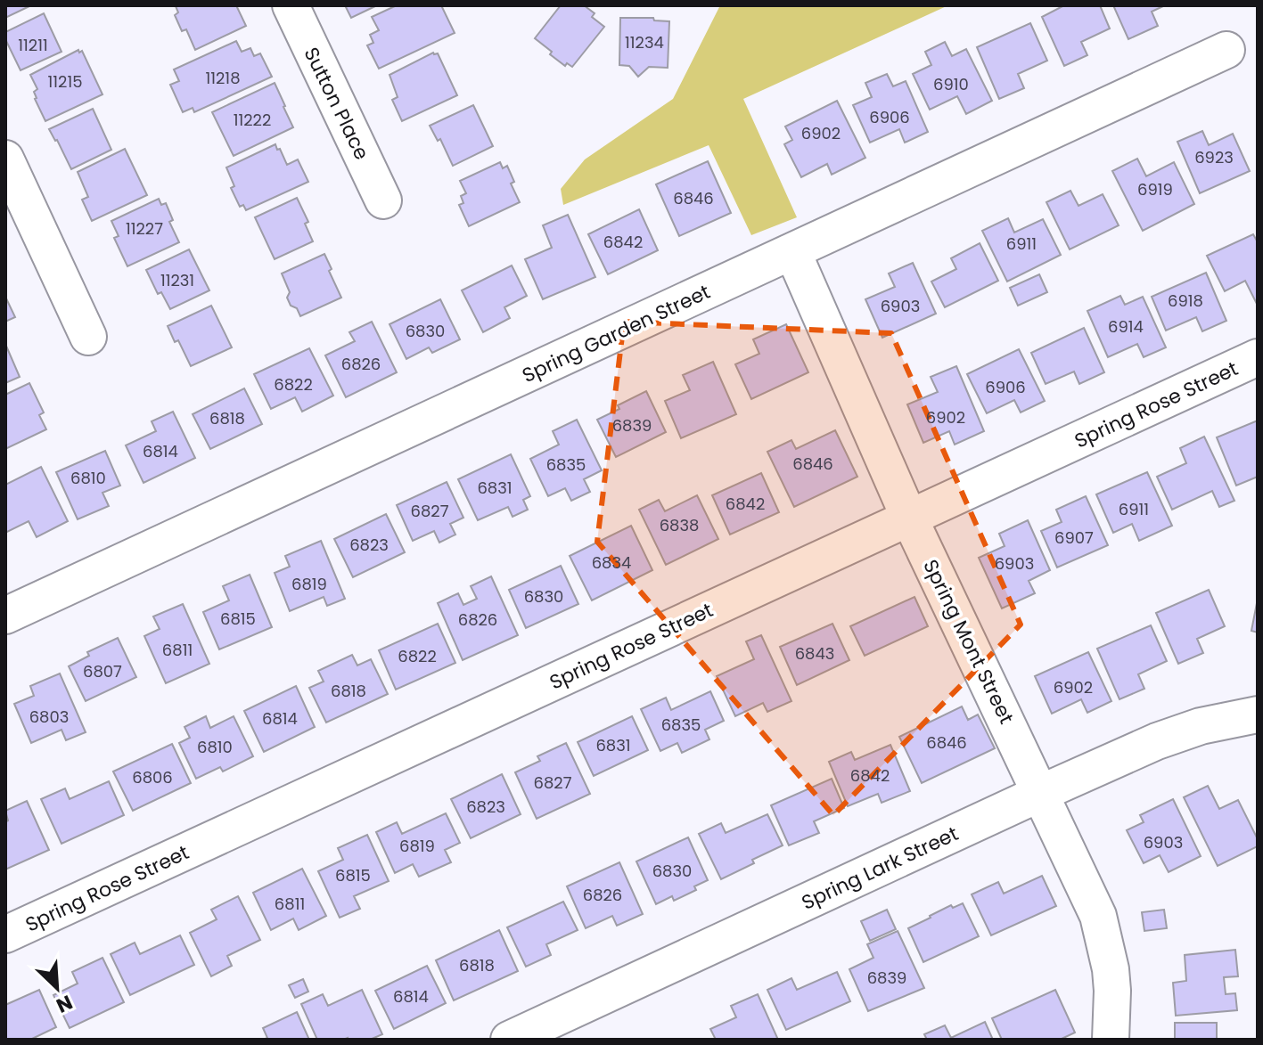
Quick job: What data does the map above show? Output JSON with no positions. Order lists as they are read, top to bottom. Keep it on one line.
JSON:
{"streets":{"street":["Sutton Place","Spring Garden Street","Spring Rose Street","Spring Mont Street","Spring Lark Street"]},"crossings":[["Spring Garden Street","Spring Mont Street"],["Spring Rose Street","Spring Mont Street"],["Spring Mont Street","Spring Lark Street"]],"house_numbers":["11234","11211","11218","11215","6910","6906","11222","6902","6923","6919","6846","11227","6842","6911","11231","6918","6903","6914","6830","6826","6822","6906","6902","6818","6839","6814","6846","6835","6810","6831","6842","6911","6827","6838","6907","6823","6834","6903","6819","6830","6815","6826","6811","6843","6822","6807","6902","6818","6803","6814","6835","6846","6831","6810","6842","6806","6827","6823","6903","6819","6830","6815","6826","6811","6818","6839","6814"],"north":"bottom right"}
